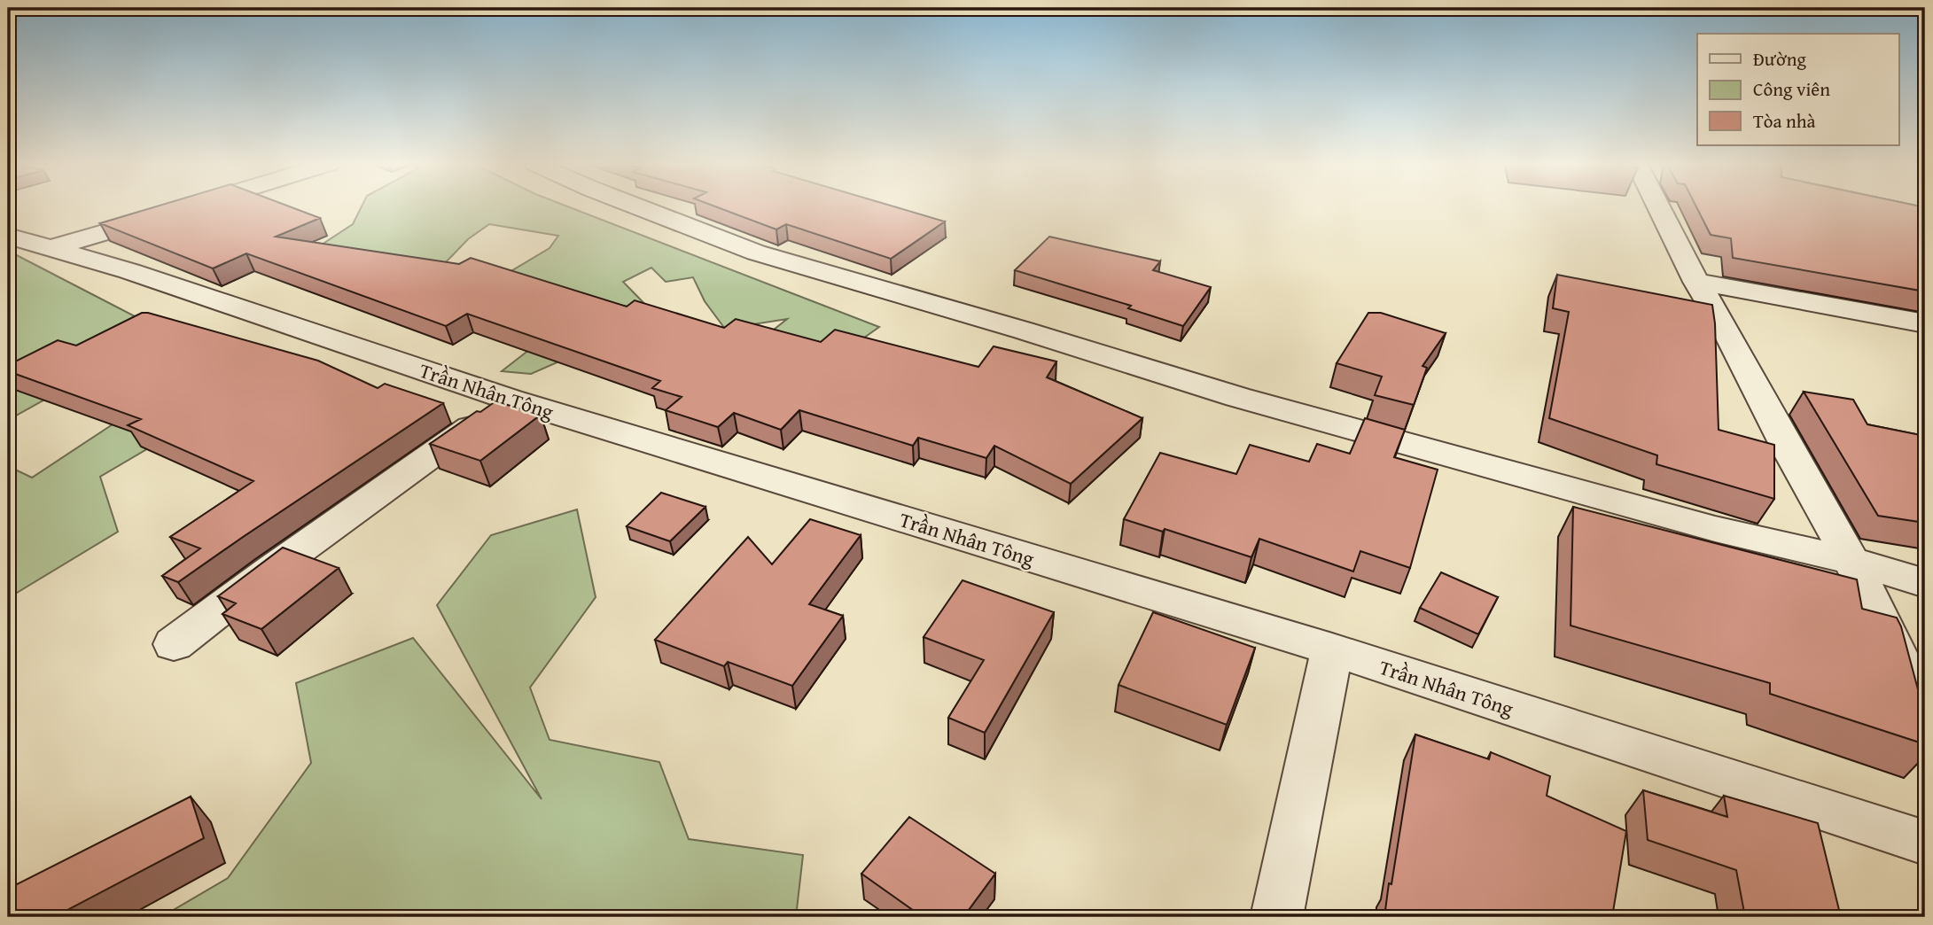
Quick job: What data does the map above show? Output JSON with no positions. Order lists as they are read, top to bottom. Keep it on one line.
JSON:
{"streets":{"street":["Trần Nhân Tông"]},"legend":["Đường","Công viên","Tòa nhà"]}
